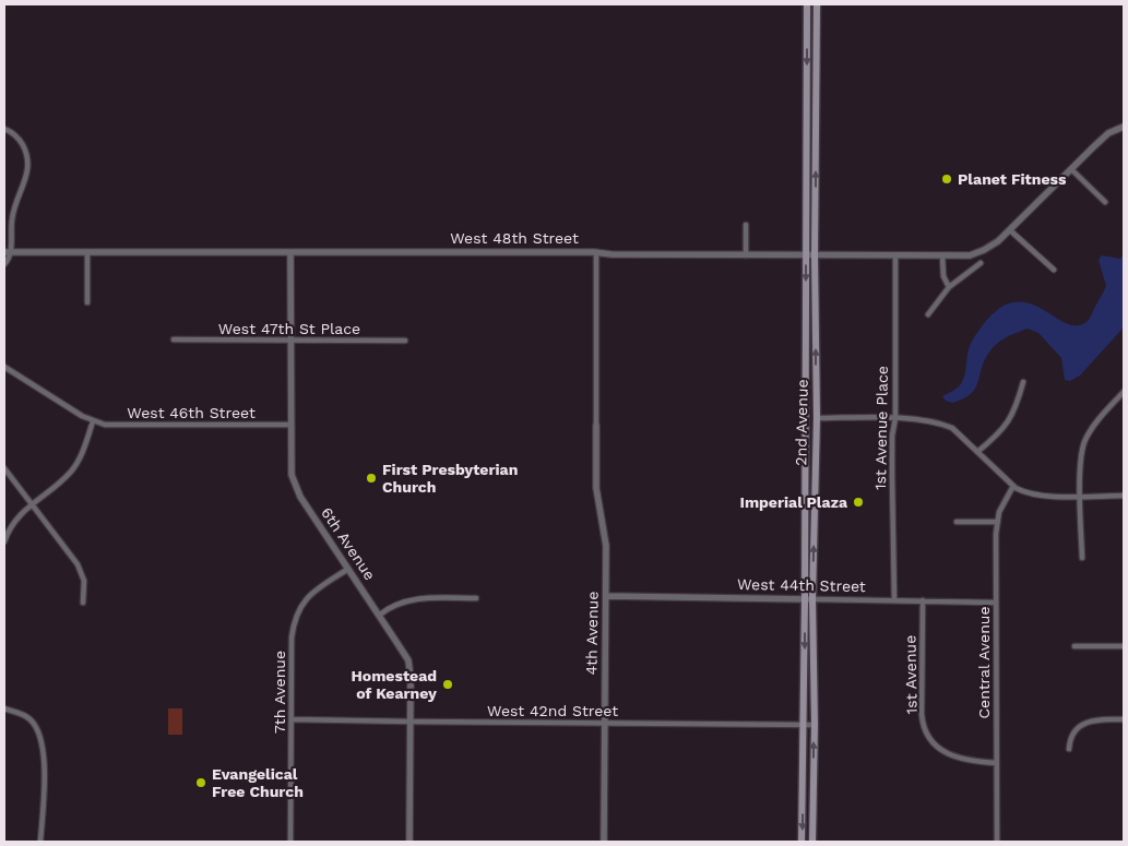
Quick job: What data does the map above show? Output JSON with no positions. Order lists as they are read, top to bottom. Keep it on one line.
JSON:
{"streets":{"main road":["2nd Avenue"],"street":["West 48th Street","West 47th St Place","West 46th Street","1st Avenue Place","6th Avenue","West 44th Street","4th Avenue","Central Avenue","1st Avenue","7th Avenue","West 42nd Street"]},"crossings":[["West 48th Street","2nd Avenue"],["West 48th Street","1st Avenue Place"],["West 48th Street","6th Avenue"],["West 47th St Place","6th Avenue"],["West 46th Street","6th Avenue"],["2nd Avenue","West 44th Street"],["2nd Avenue","West 42nd Street"],["1st Avenue Place","West 44th Street"],["6th Avenue","7th Avenue"],["6th Avenue","West 42nd Street"],["West 44th Street","4th Avenue"],["West 44th Street","Central Avenue"],["West 44th Street","1st Avenue"],["4th Avenue","West 42nd Street"],["Central Avenue","1st Avenue"],["7th Avenue","West 42nd Street"]],"places":["Planet Fitness","First Presbyterian Church","Imperial Plaza","Homestead of Kearney","Evangelical Free Church"]}
